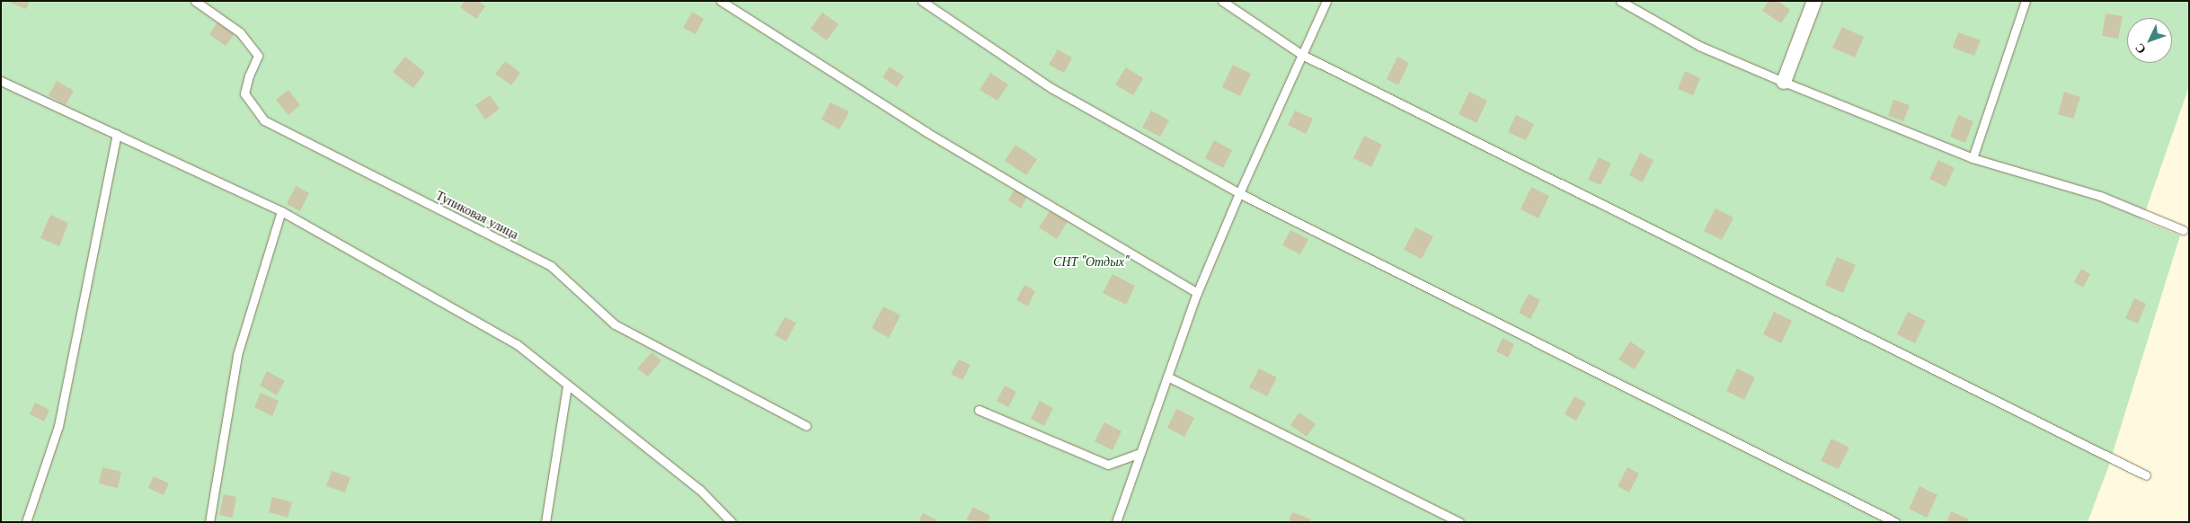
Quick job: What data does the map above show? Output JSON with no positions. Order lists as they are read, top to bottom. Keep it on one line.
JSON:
{"streets":{"lane":["Тупиковая улица"]},"parks":["СНТ \"Отдых\""],"north":"bottom left"}
